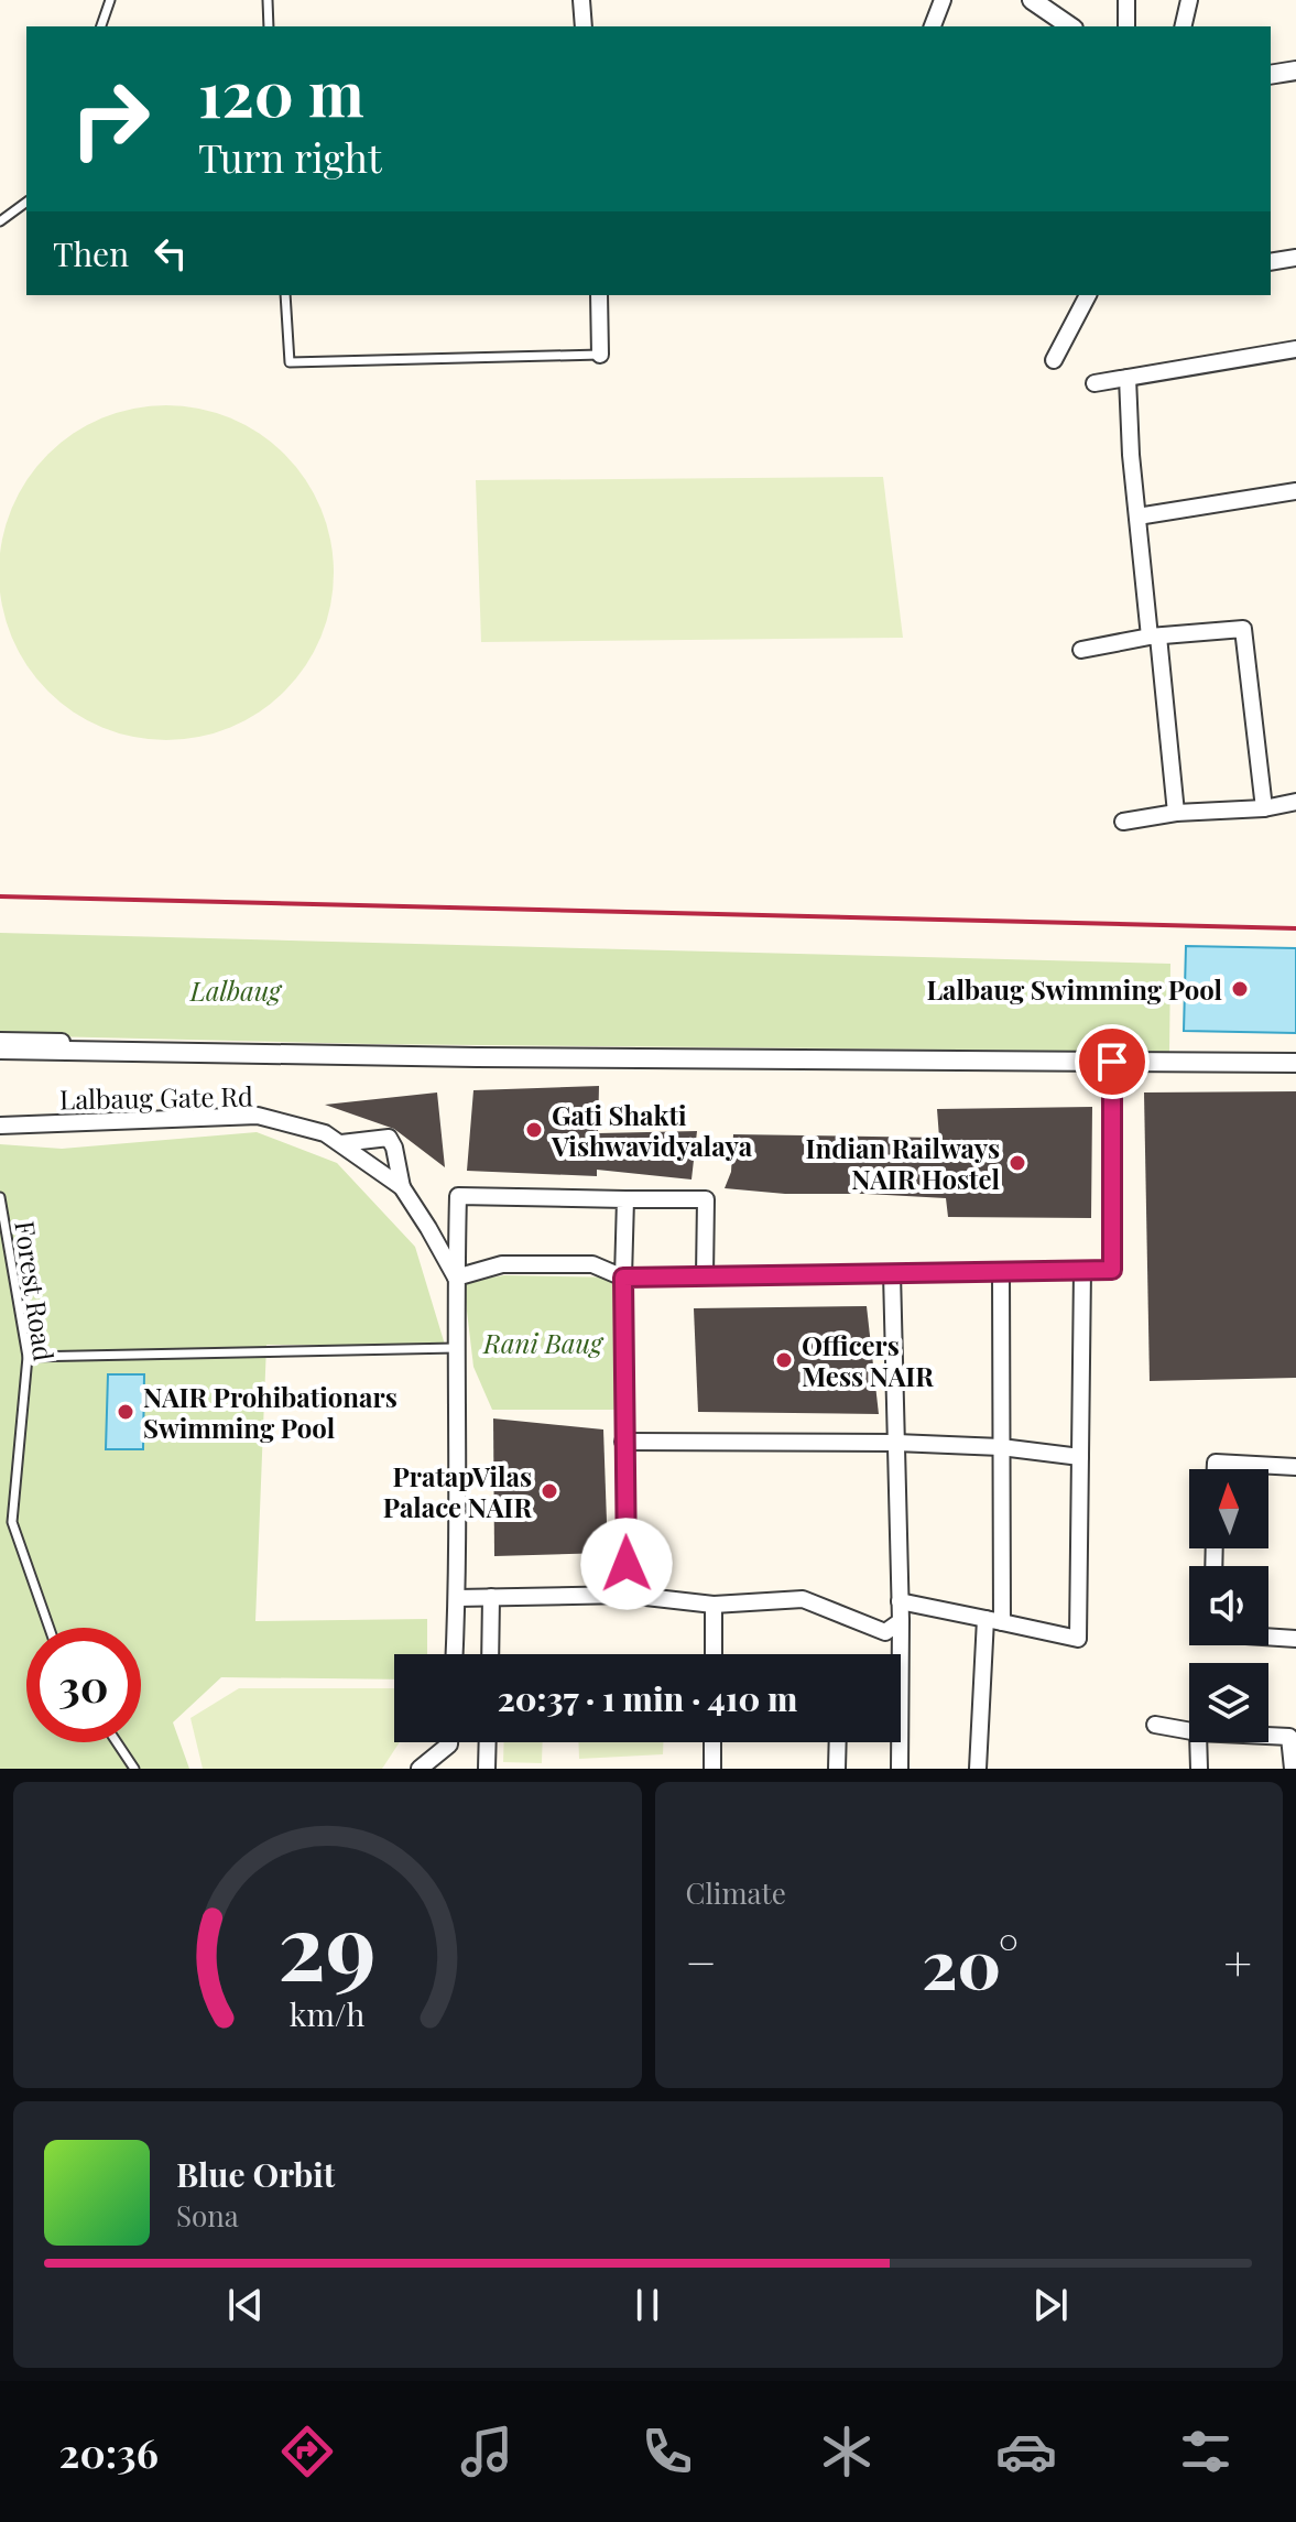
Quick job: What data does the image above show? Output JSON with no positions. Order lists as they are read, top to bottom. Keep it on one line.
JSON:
{"streets":{"street":["Lalbaug Gate Rd"],"lane":["Forest Road"]},"parks":["Lalbaug","Rani Baug"],"places":["Lalbaug Swimming Pool","Gati Shakti Vishwavidyalaya","Indian Railways NAIR Hostel","Officers Mess NAIR","NAIR Prohibationars Swimming Pool","PratapVilas Palace NAIR"],"north":"top","page":{"turn":["120 m","Turn right"],"then":"Then","limit":"30","trip":"20:37 · 1 min · 410 m","tile":"Climate","heat":["−","20°","+"],"song":["Blue Orbit","Sona"],"tabs":"20:36","gauge":["29","km/h"]}}
